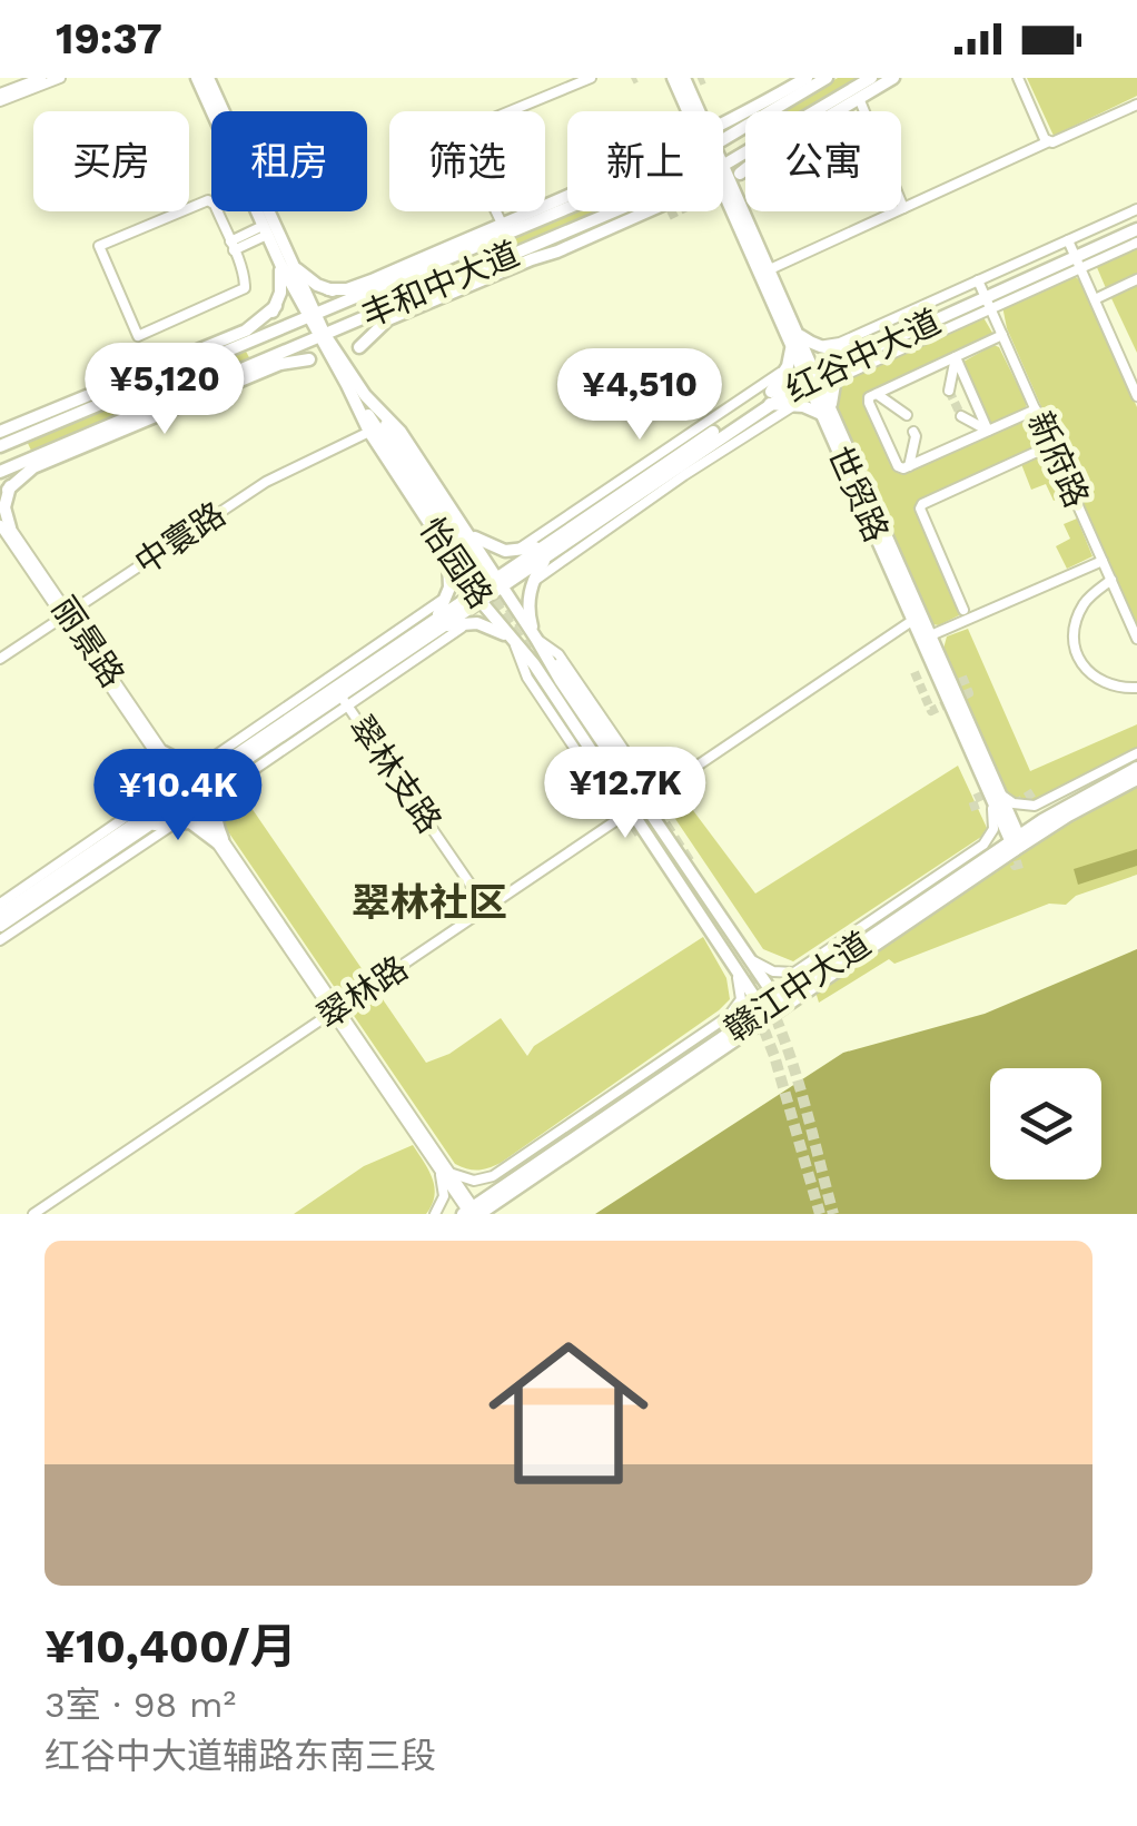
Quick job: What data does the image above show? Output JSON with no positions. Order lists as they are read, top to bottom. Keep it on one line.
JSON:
{"streets":{"main road":["丰和中大道","红谷中大道","世贸路","怡园路","赣江中大道"],"street":["新府路","中寰路","丽景路","翠林支路","翠林路"]},"crossings":[["丰和中大道","怡园路"],["红谷中大道","新府路"],["红谷中大道","世贸路"],["红谷中大道","怡园路"],["红谷中大道","丽景路"],["红谷中大道","翠林支路"],["世贸路","赣江中大道"],["世贸路","翠林路"],["中寰路","怡园路"],["中寰路","丽景路"],["怡园路","赣江中大道"],["怡园路","翠林路"],["丽景路","赣江中大道"],["丽景路","翠林路"],["翠林支路","翠林路"]],"districts":["翠林社区"],"page":{"status":"19:37","chip":["买房","租房","筛选","新上","公寓"],"price":["¥5,120","¥4,510","¥12.7K","¥10.4K"],"list":[{"name":"¥10,400/月","note":"3室 · 98 m² · 红谷中大道辅路东南三段"}]}}
